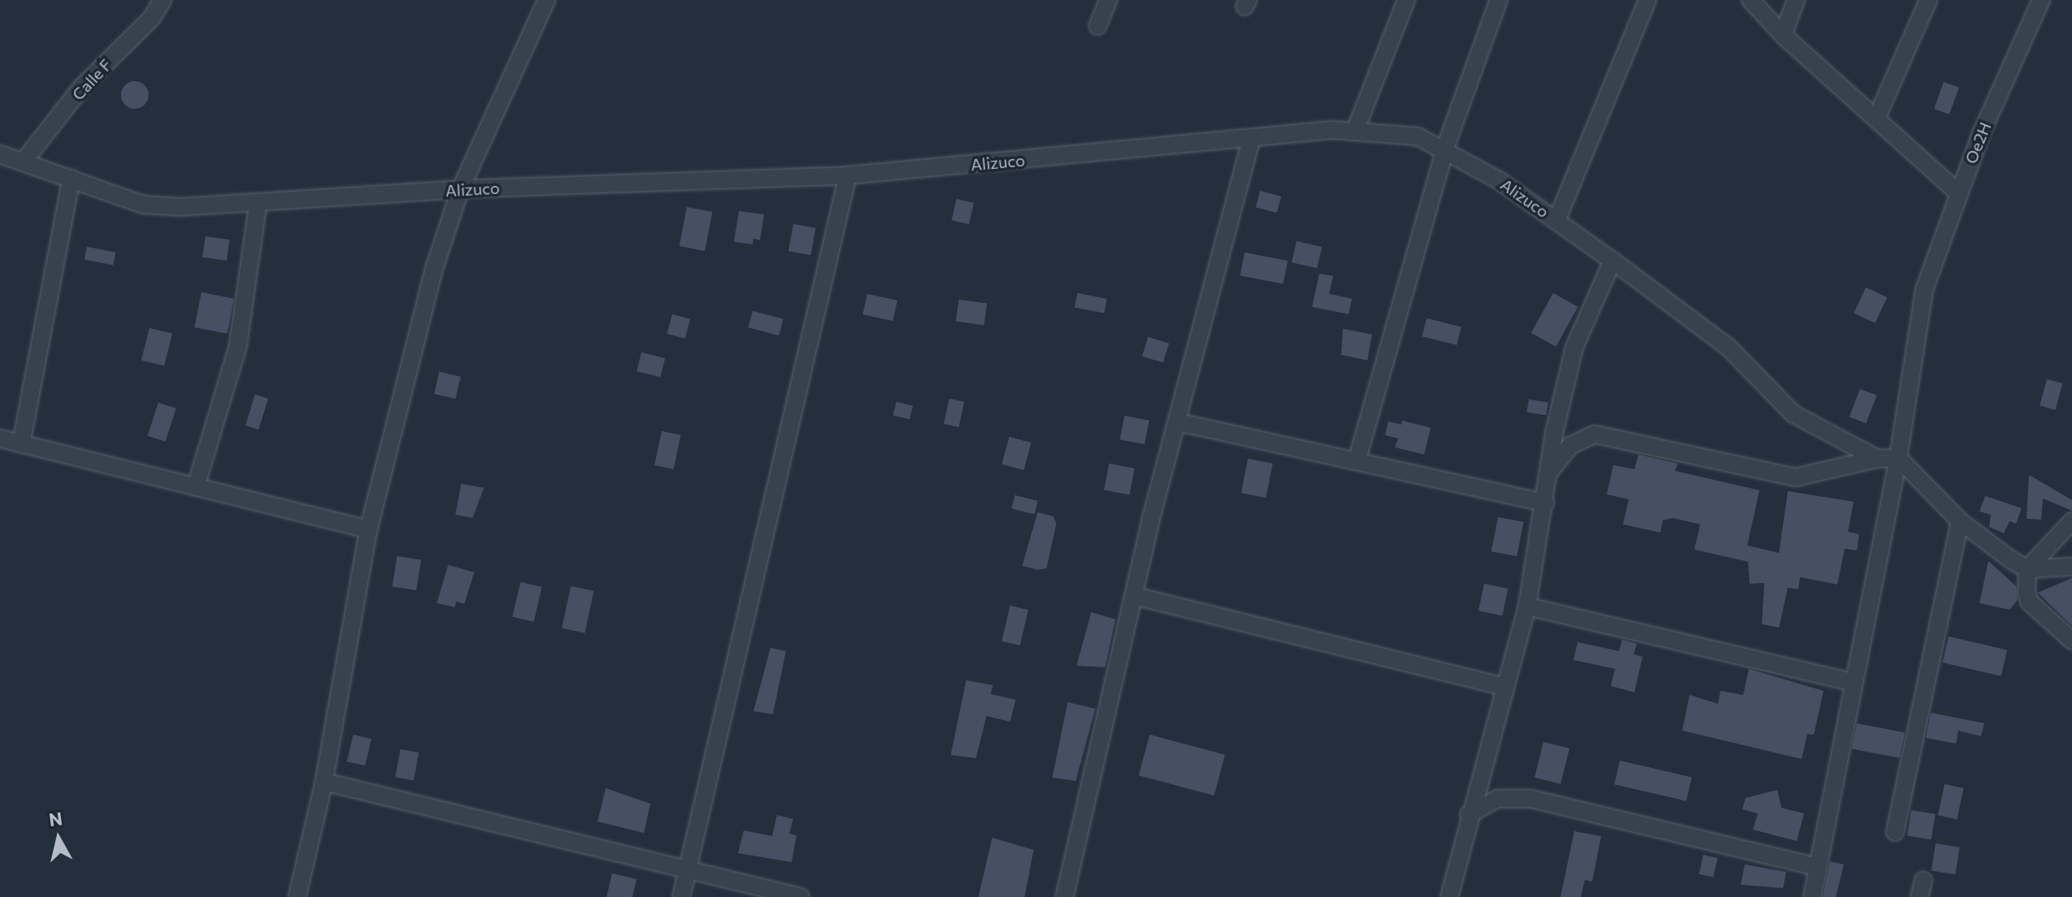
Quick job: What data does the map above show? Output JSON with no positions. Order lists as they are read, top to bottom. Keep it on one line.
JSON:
{"streets":{"street":["Calle F","Oe2H","Alizuco"]},"crossings":[["Calle F","Alizuco"]],"north":"top"}
